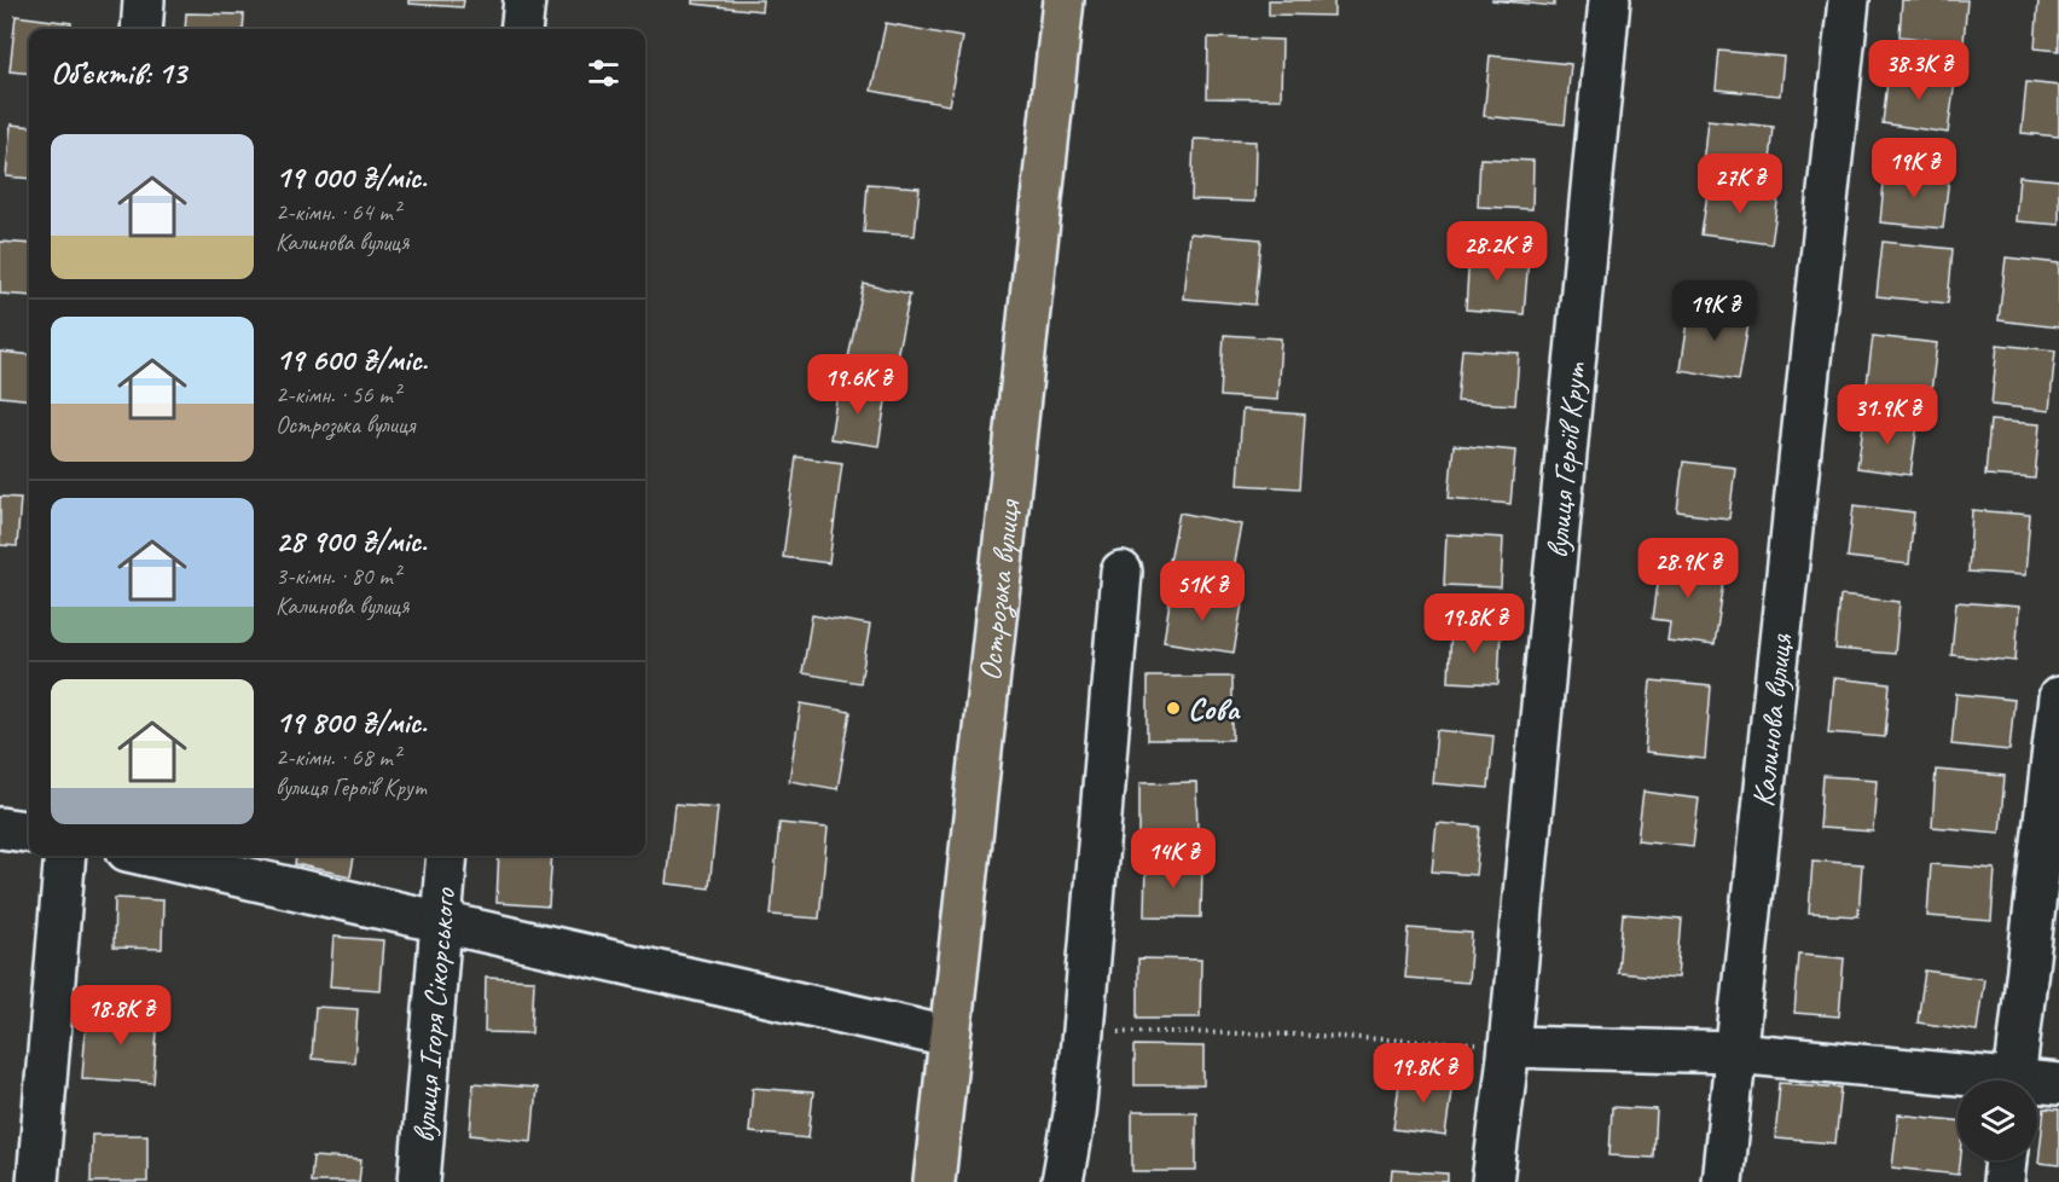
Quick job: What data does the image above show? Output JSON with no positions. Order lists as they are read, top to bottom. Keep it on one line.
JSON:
{"streets":{"main road":["Острозька вулиця"],"street":["вулиця Героїв Крут","Калинова вулиця","вулиця Ігоря Сікорського"]},"places":["Сова"],"page":{"heading":"Об’єктів: 13","price":["38.3K ₴","19K ₴","27K ₴","28.2K ₴","19K ₴","19.6K ₴","31.9K ₴","28.9K ₴","51K ₴","19.8K ₴","14K ₴","18.8K ₴","19.8K ₴"],"list":[{"name":"19 000 ₴/міс.","note":"2-кімн. · 64 m² · Калинова вулиця"},{"name":"19 600 ₴/міс.","note":"2-кімн. · 56 m² · Острозька вулиця"},{"name":"28 900 ₴/міс.","note":"3-кімн. · 80 m² · Калинова вулиця"},{"name":"19 800 ₴/міс.","note":"2-кімн. · 68 m² · вулиця Героїв Крут"}]}}
